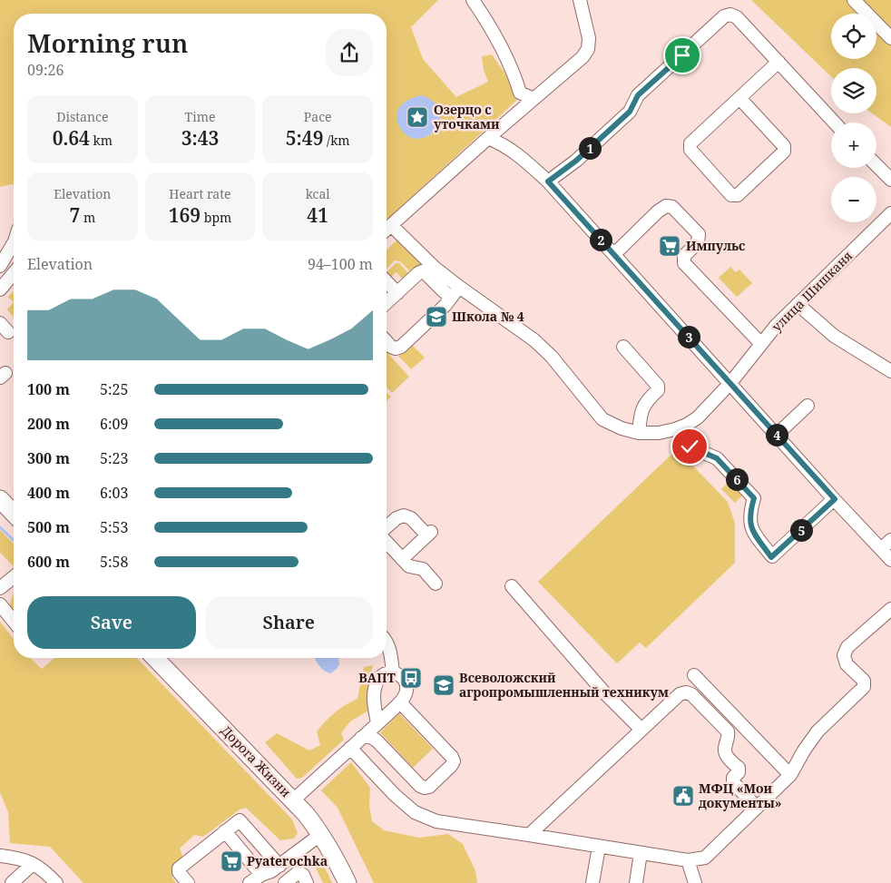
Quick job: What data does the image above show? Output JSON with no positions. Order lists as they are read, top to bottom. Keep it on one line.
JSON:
{"streets":{"main road":["Дорога Жизни"],"street":["улица Шишканя"]},"places":{"place":["Озерцо с уточками"],"supermarket":["Импульс","Pyaterochka"],"school or university":["Школа № 4","Всеволожский агропромышленный техникум"],"bus stop":["ВАПТ"],"public building":["МФЦ «Мои документы»"]},"page":{"map_buttons":["+","−"],"heading":["Morning run","09:26"],"stats":[["Distance","0.64 km"],["Time","3:43"],["Pace","5:49 /km"],["Elevation","7 m"],["Heart rate","169 bpm"],["kcal","41"]],"pins":["1","2","3","4","6","5"],"chart":["Elevation","94–100 m"],"list":[{"name":"100 m","note":"5:25"},{"name":"200 m","note":"6:09"},{"name":"300 m","note":"5:23"},{"name":"400 m","note":"6:03"},{"name":"500 m","note":"5:53"},{"name":"600 m","note":"5:58"}],"buttons":["Save","Share"]}}
